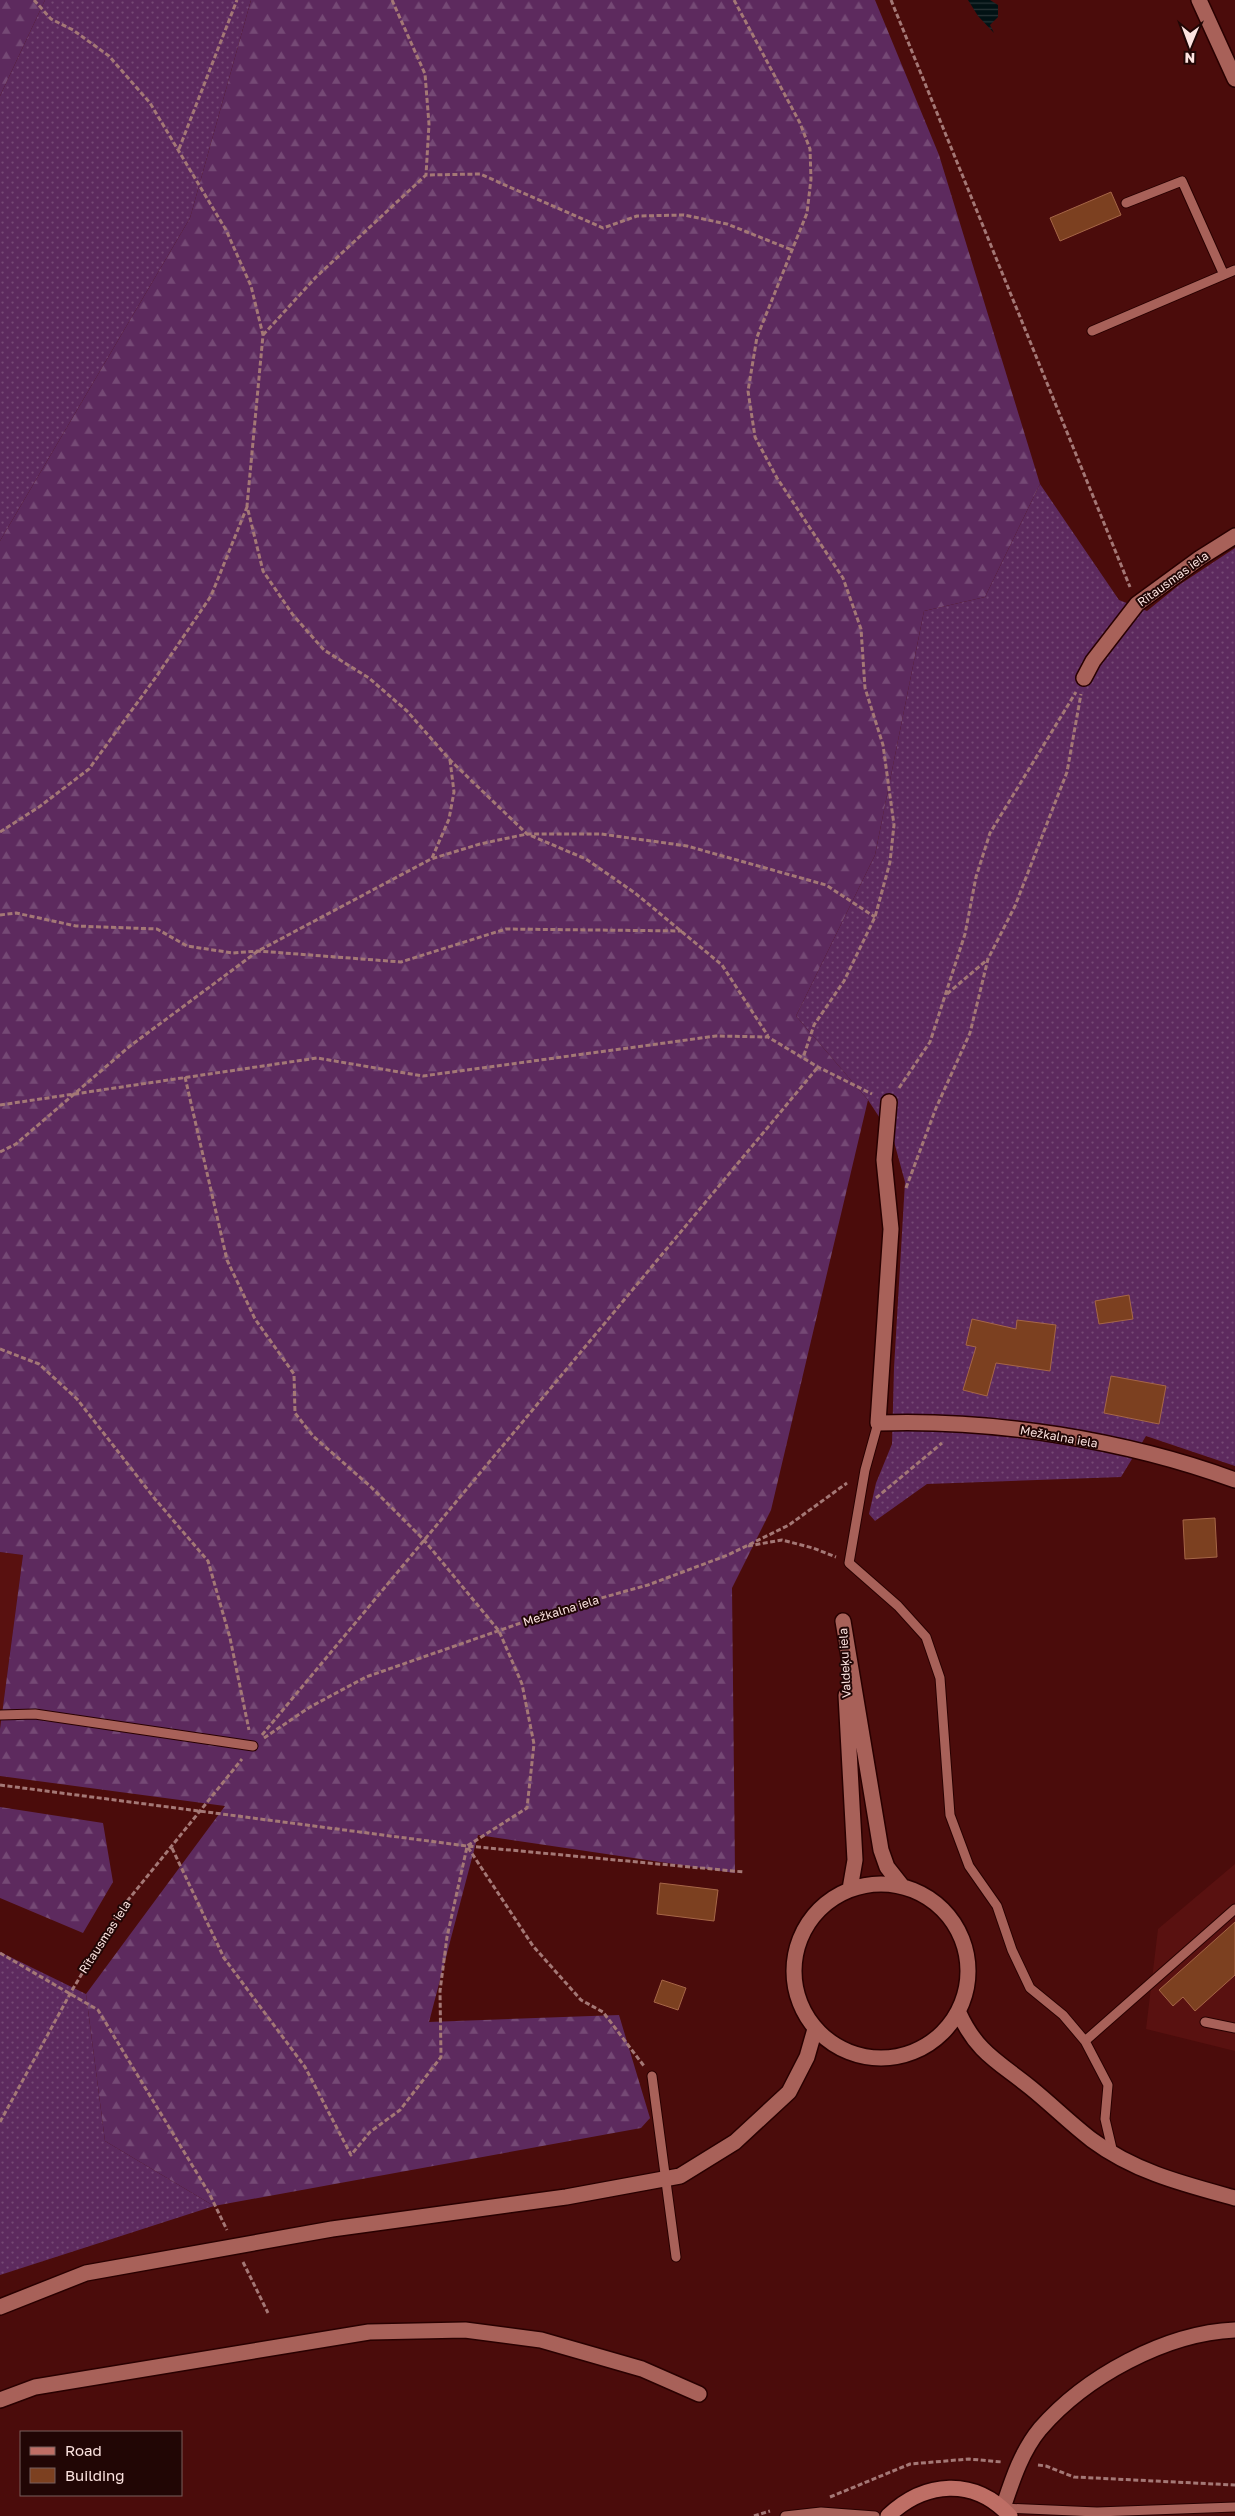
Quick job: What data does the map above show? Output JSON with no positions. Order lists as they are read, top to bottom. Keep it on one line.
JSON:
{"streets":{"street":["Rītausmas iela","Mežkalna iela","Valdeķu iela"]},"crossings":[["Rītausmas iela","Mežkalna iela"]],"legend":["Road","Building"],"north":"bottom"}
